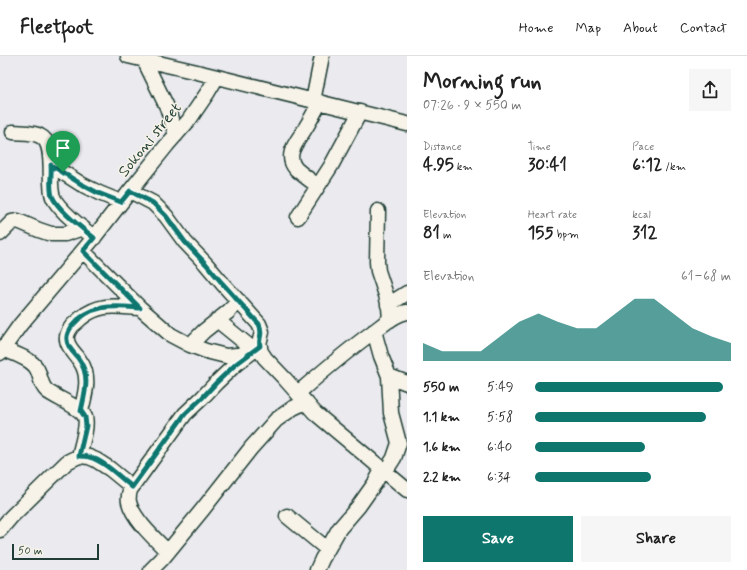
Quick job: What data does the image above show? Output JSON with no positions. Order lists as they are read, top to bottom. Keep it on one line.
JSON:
{"streets":{"street":["Sokoni street"]},"scale_bar":"50 m","page":{"header":"Fleetfoot","nav":["Home","Map","About","Contact"],"heading":["Morning run","07:26 · 9 × 550 m"],"stats":[["Distance","4.95 km"],["Time","30:41"],["Pace","6:12 /km"],["Elevation","81 m"],["Heart rate","155 bpm"],["kcal","312"]],"chart":["Elevation","61–68 m"],"list":[{"name":"550 m","note":"5:49"},{"name":"1.1 km","note":"5:58"},{"name":"1.6 km","note":"6:40"},{"name":"2.2 km","note":"6:34"}],"buttons":["Save","Share"],"scale":"50 m"}}
